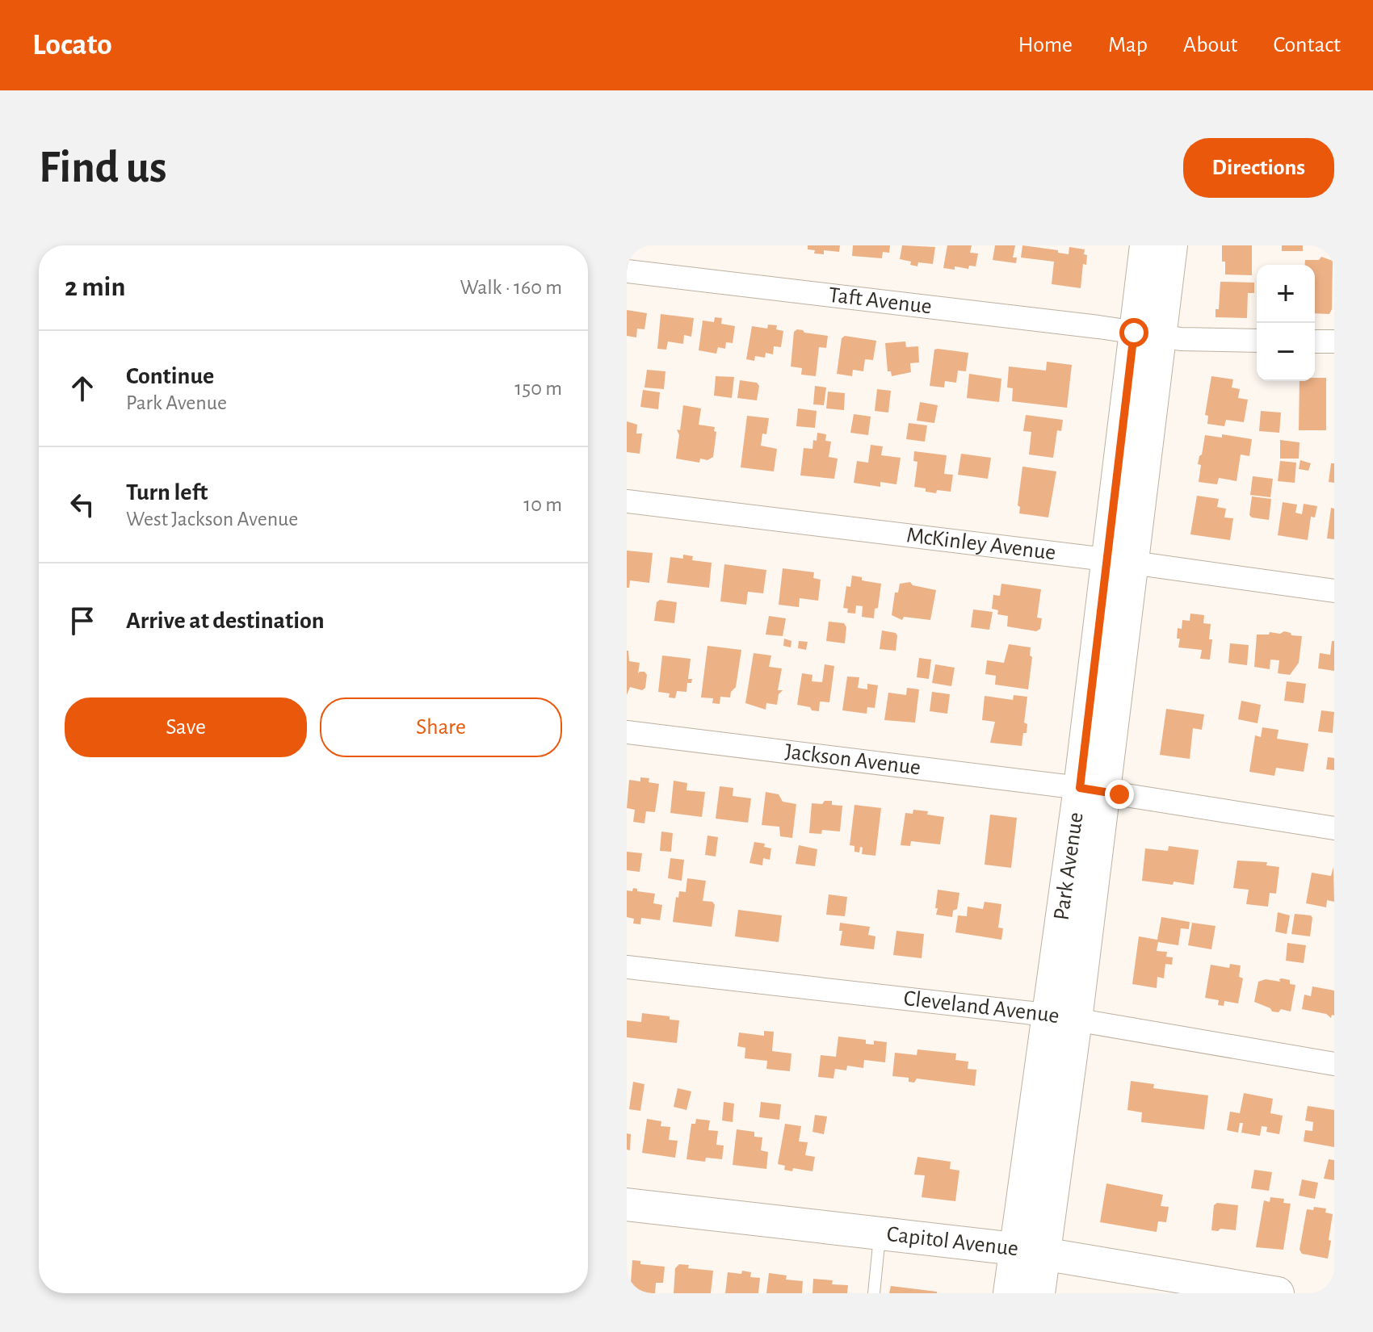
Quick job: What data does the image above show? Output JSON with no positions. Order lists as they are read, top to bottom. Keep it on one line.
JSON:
{"streets":{"main road":["Park Avenue","Capitol Avenue"],"street":["Taft Avenue","McKinley Avenue","Jackson Avenue","Cleveland Avenue"]},"crossings":[["Taft Avenue","Park Avenue"],["McKinley Avenue","Park Avenue"],["Jackson Avenue","Park Avenue"],["Park Avenue","Cleveland Avenue"],["Park Avenue","Capitol Avenue"]],"page":{"header":"Locato","nav":["Home","Map","About","Contact"],"buttons":["Directions",["Save","Share"]],"title":"Find us","heading":["2 min","Walk · 160 m"],"map_buttons":["+","−"],"list":[["Continue","Park Avenue","150 m"],["Turn left","West Jackson Avenue","10 m"],"Arrive at destination"]}}
